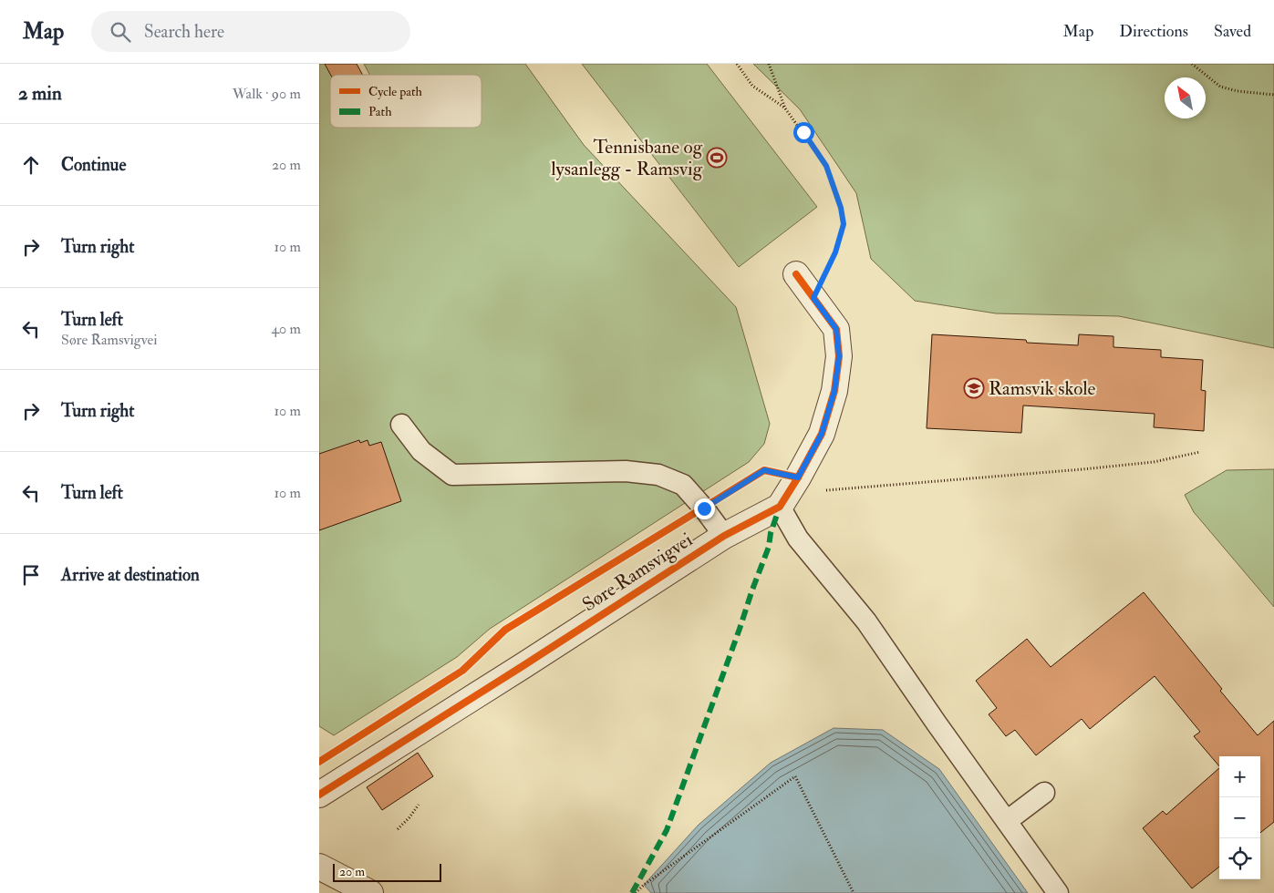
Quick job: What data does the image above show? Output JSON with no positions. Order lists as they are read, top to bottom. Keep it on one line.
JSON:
{"streets":{"street":["Søre Ramsvigvei"]},"places":{"sports":["Tennisbane og lysanlegg - Ramsvig"],"school or university":["Ramsvik skole"]},"legend":["Cycle path","Path"],"scale_bar":"20 m","north":"top left","page":{"header":"Map","search":"Search here","nav":["Map","Directions","Saved"],"heading":["2 min","Walk · 90 m"],"list":[["Continue","20 m"],["Turn right","10 m"],["Turn left","Søre Ramsvigvei","40 m"],["Turn right","10 m"],["Turn left","10 m"],"Arrive at destination"],"map_buttons":["+","−"],"scale":"20 m"}}
